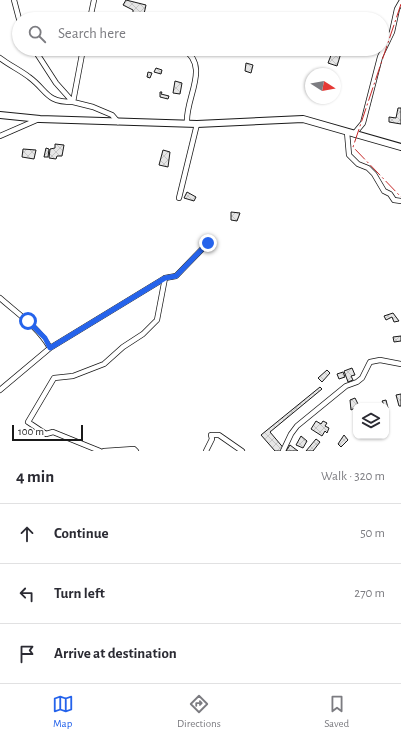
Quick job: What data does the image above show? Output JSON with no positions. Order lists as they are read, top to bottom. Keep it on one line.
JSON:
{"scale_bar":"100 m","north":"right","page":{"search":"Search here","scale":"100 m","heading":["4 min","Walk · 320 m"],"list":[["Continue","50 m"],["Turn left","270 m"],"Arrive at destination"],"nav":["Map","Directions","Saved"]}}
